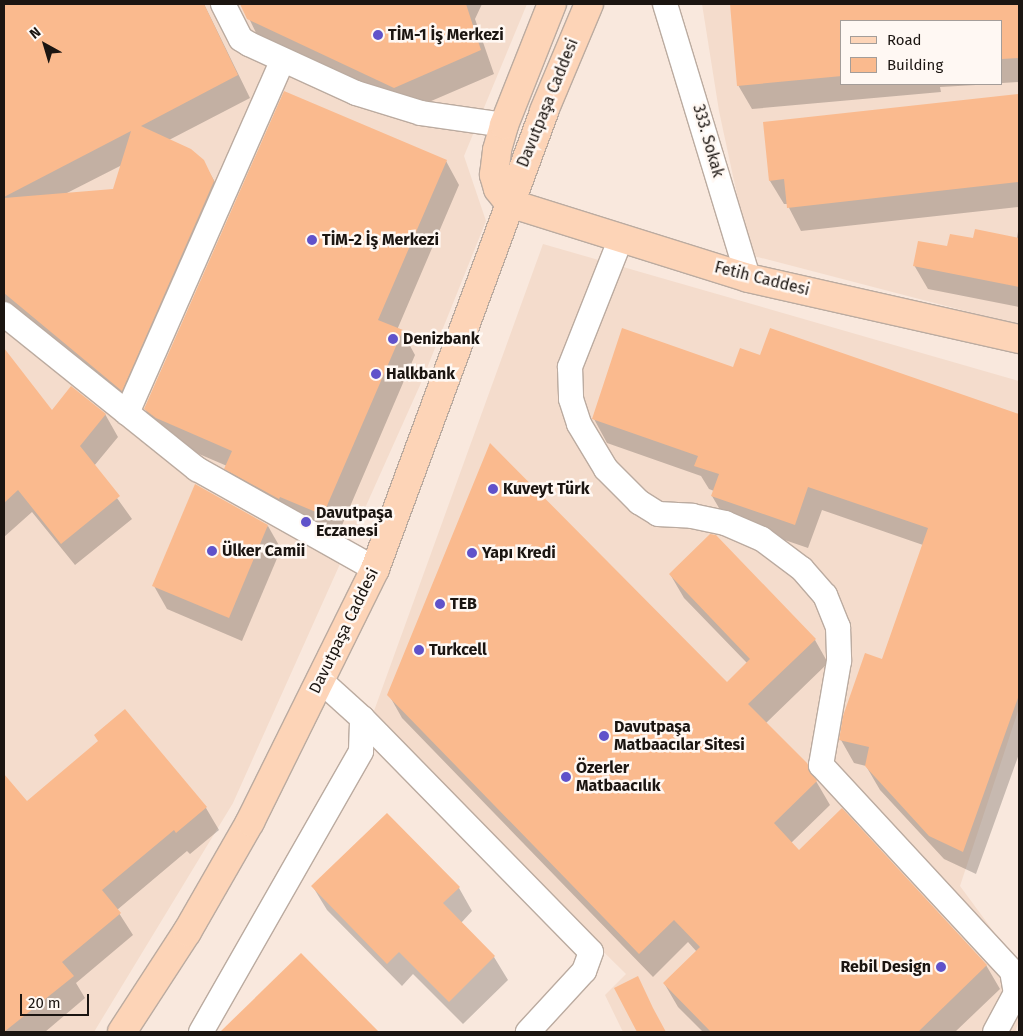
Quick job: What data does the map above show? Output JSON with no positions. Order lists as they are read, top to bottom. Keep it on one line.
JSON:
{"streets":{"main road":["Davutpaşa Caddesi","Fetih Caddesi"],"street":["333. Sokak"]},"crossings":[["Davutpaşa Caddesi","Fetih Caddesi"],["333. Sokak","Fetih Caddesi"]],"places":["TİM-1 İş Merkezi","TİM-2 İş Merkezi","Denizbank","Halkbank","Kuveyt Türk","Davutpaşa Eczanesi","Ülker Camii","Yapı Kredi","TEB","Turkcell","Davutpaşa Matbaacılar Sitesi","Özerler Matbaacılık","Rebil Design"],"legend":["Road","Building"],"scale_bar":"20 m","north":"top left"}
